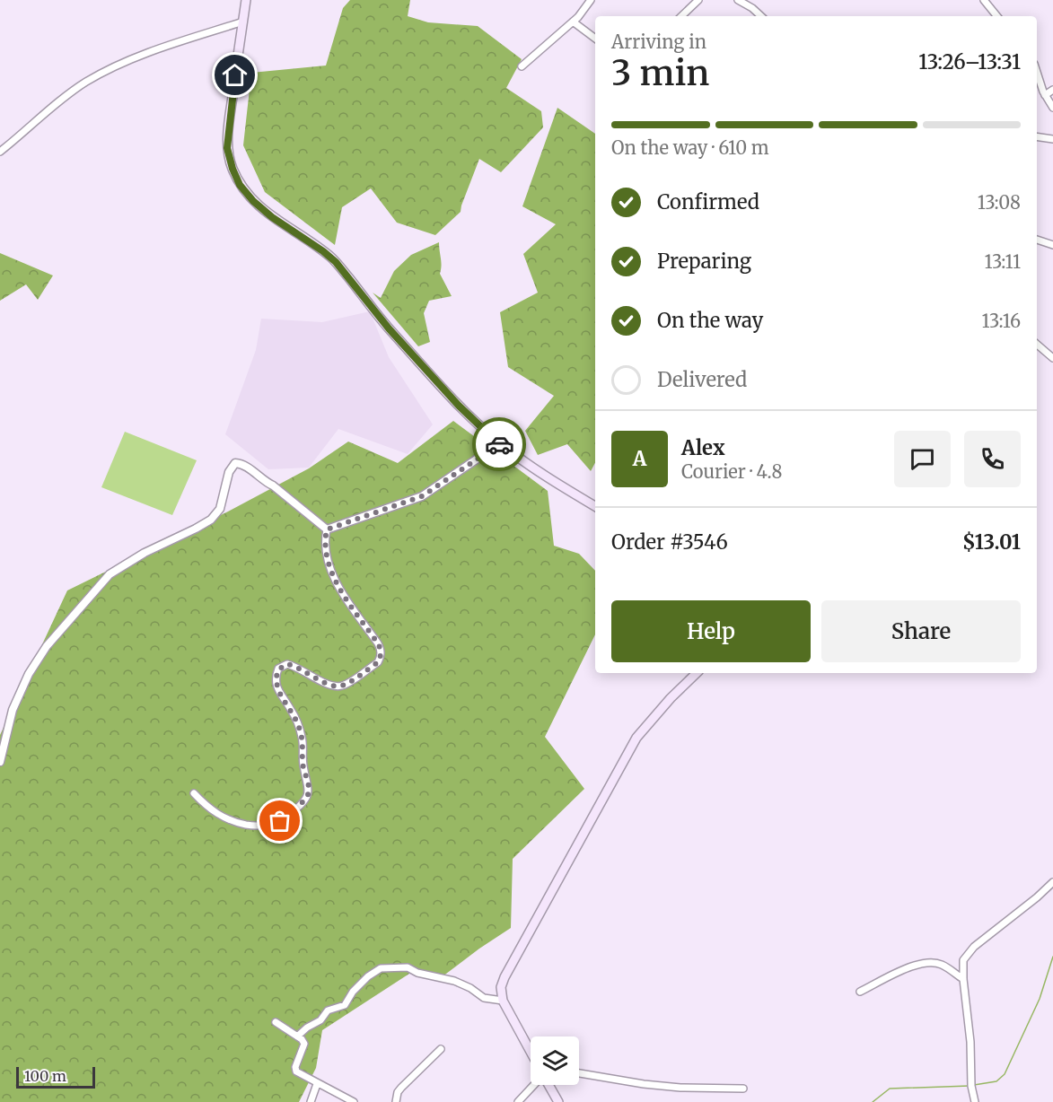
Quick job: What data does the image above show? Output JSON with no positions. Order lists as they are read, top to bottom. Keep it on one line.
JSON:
{"scale_bar":"100 m","page":{"heading":["3 min","Arriving in","13:26–13:31"],"panel":["Alex","Courier · 4.8","Order #3546","$13.01"],"bar":"On the way · 610 m","list":[["Confirmed","13:08"],["Preparing","13:11"],["On the way","13:16"],"Delivered"],"round":"A","buttons":["Help","Share"],"scale":"100 m"}}
